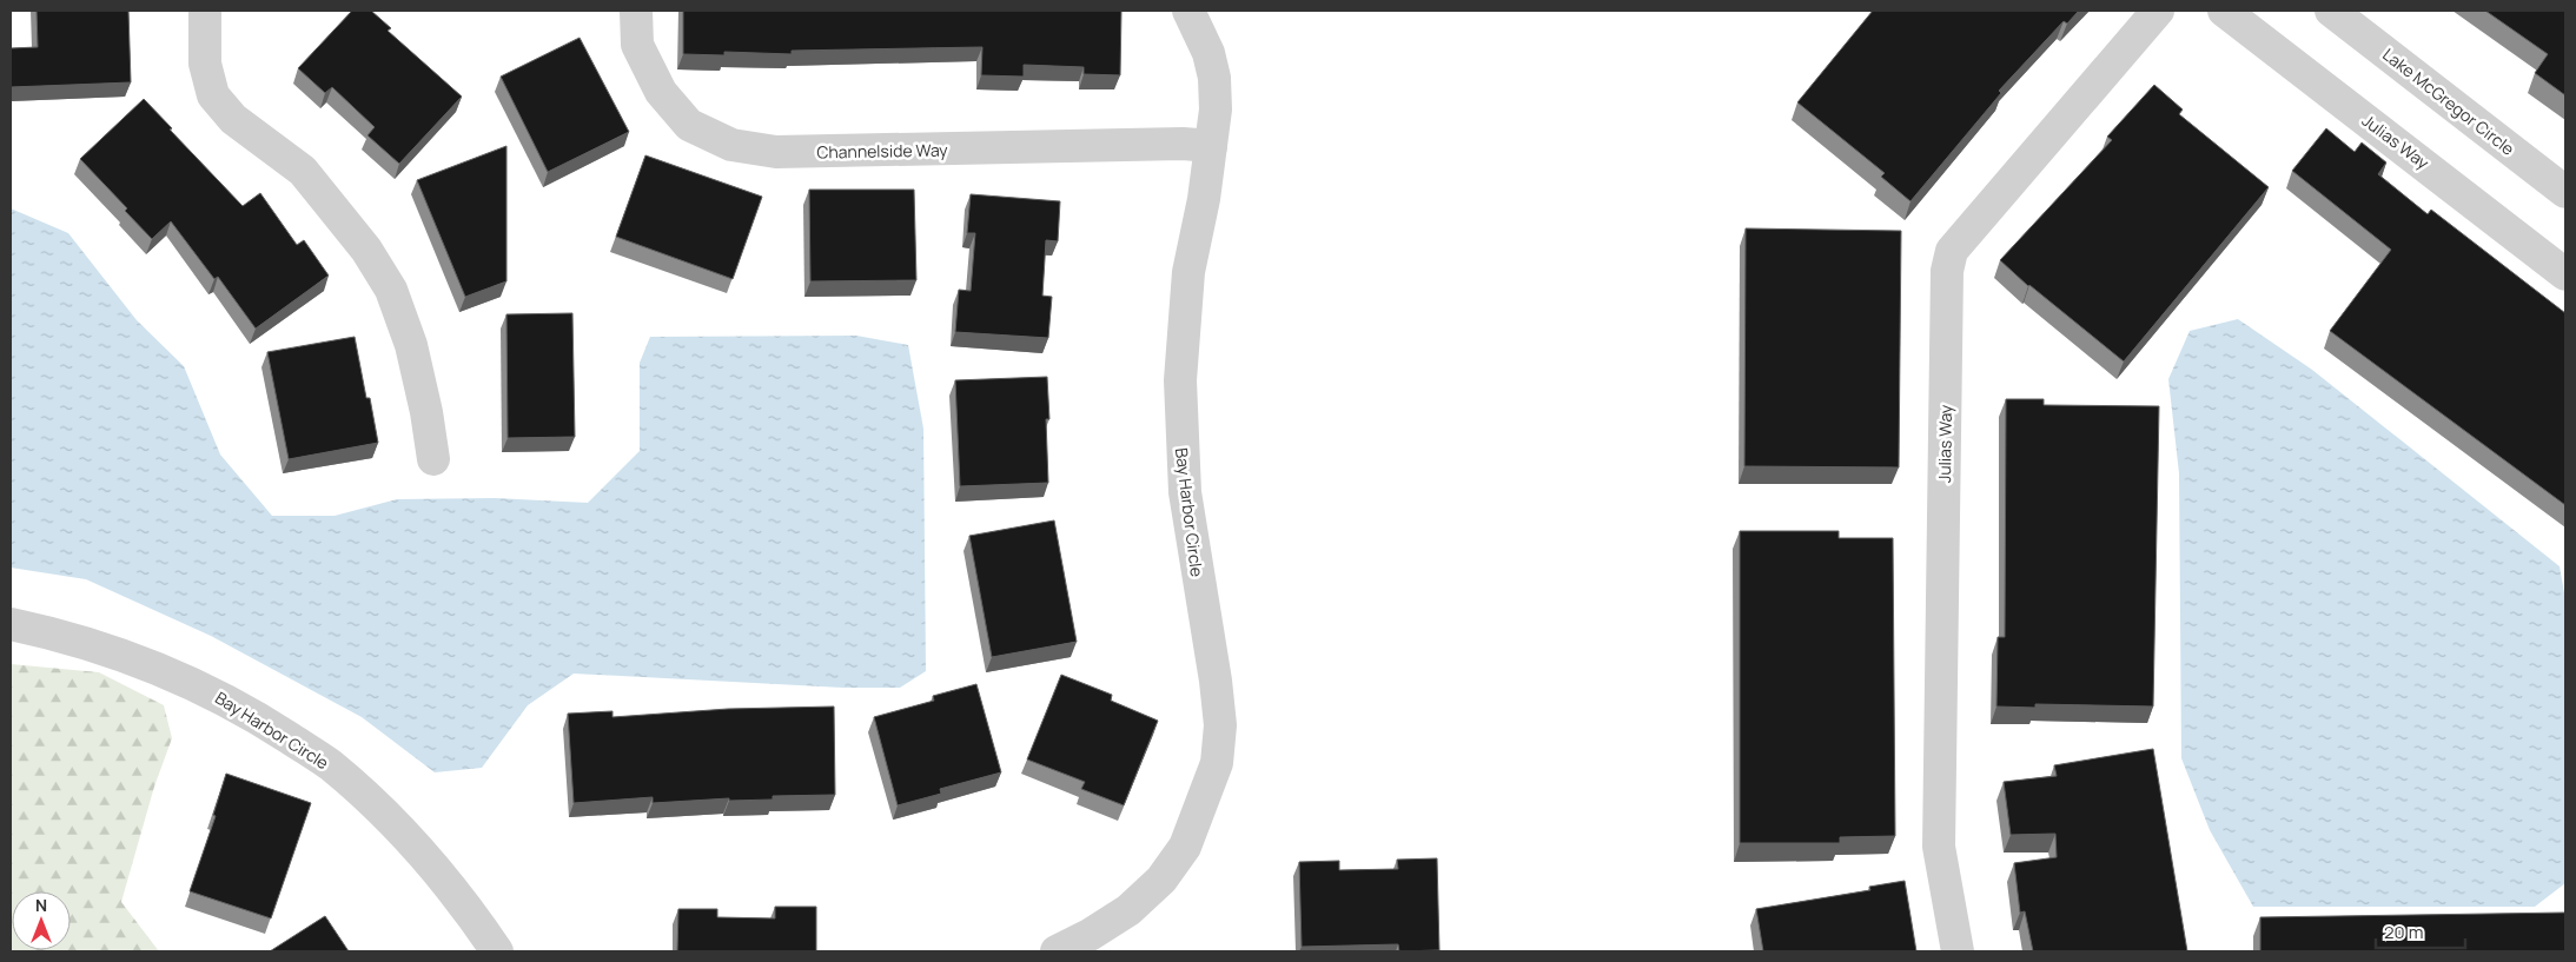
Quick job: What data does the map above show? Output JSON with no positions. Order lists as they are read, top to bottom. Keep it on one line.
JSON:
{"streets":{"street":["Lake McGregor Circle","Julias Way","Channelside Way","Bay Harbor Circle"]},"crossings":[["Channelside Way","Bay Harbor Circle"]],"scale_bar":"20 m","north":"top"}
